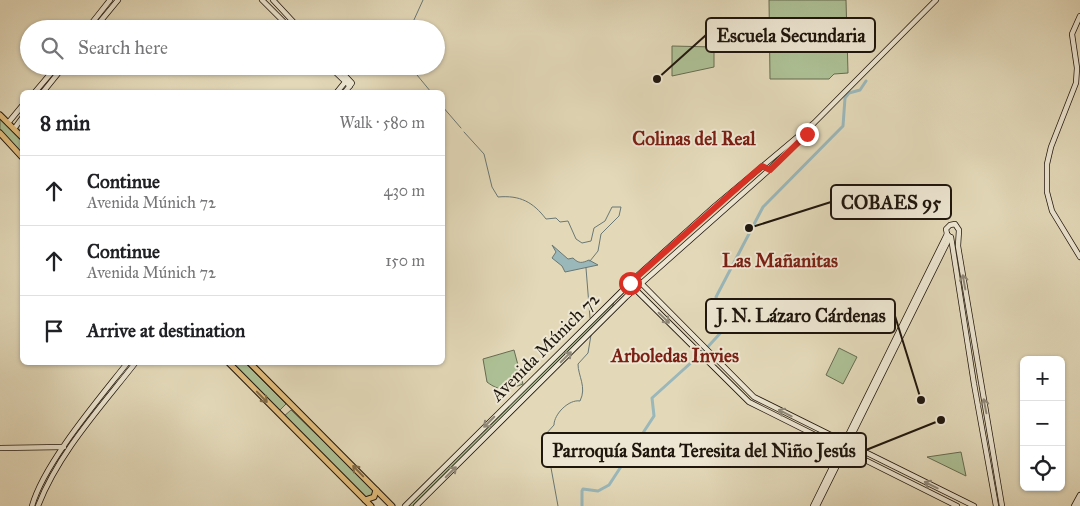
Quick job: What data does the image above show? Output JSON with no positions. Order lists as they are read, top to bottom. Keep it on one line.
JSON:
{"streets":{"main road":["Avenida Múnich 72"]},"districts":["Colinas del Real","Las Mañanitas","Arboledas Invies"],"places":["Escuela Secundaria","COBAES 95","J. N. Lázaro Cárdenas","Parroquía Santa Teresita del Niño Jesús"],"page":{"search":"Search here","heading":["8 min","Walk · 580 m"],"list":[["Continue","Avenida Múnich 72","430 m"],["Continue","Avenida Múnich 72","150 m"],"Arrive at destination"],"map_buttons":["+","−"]}}
